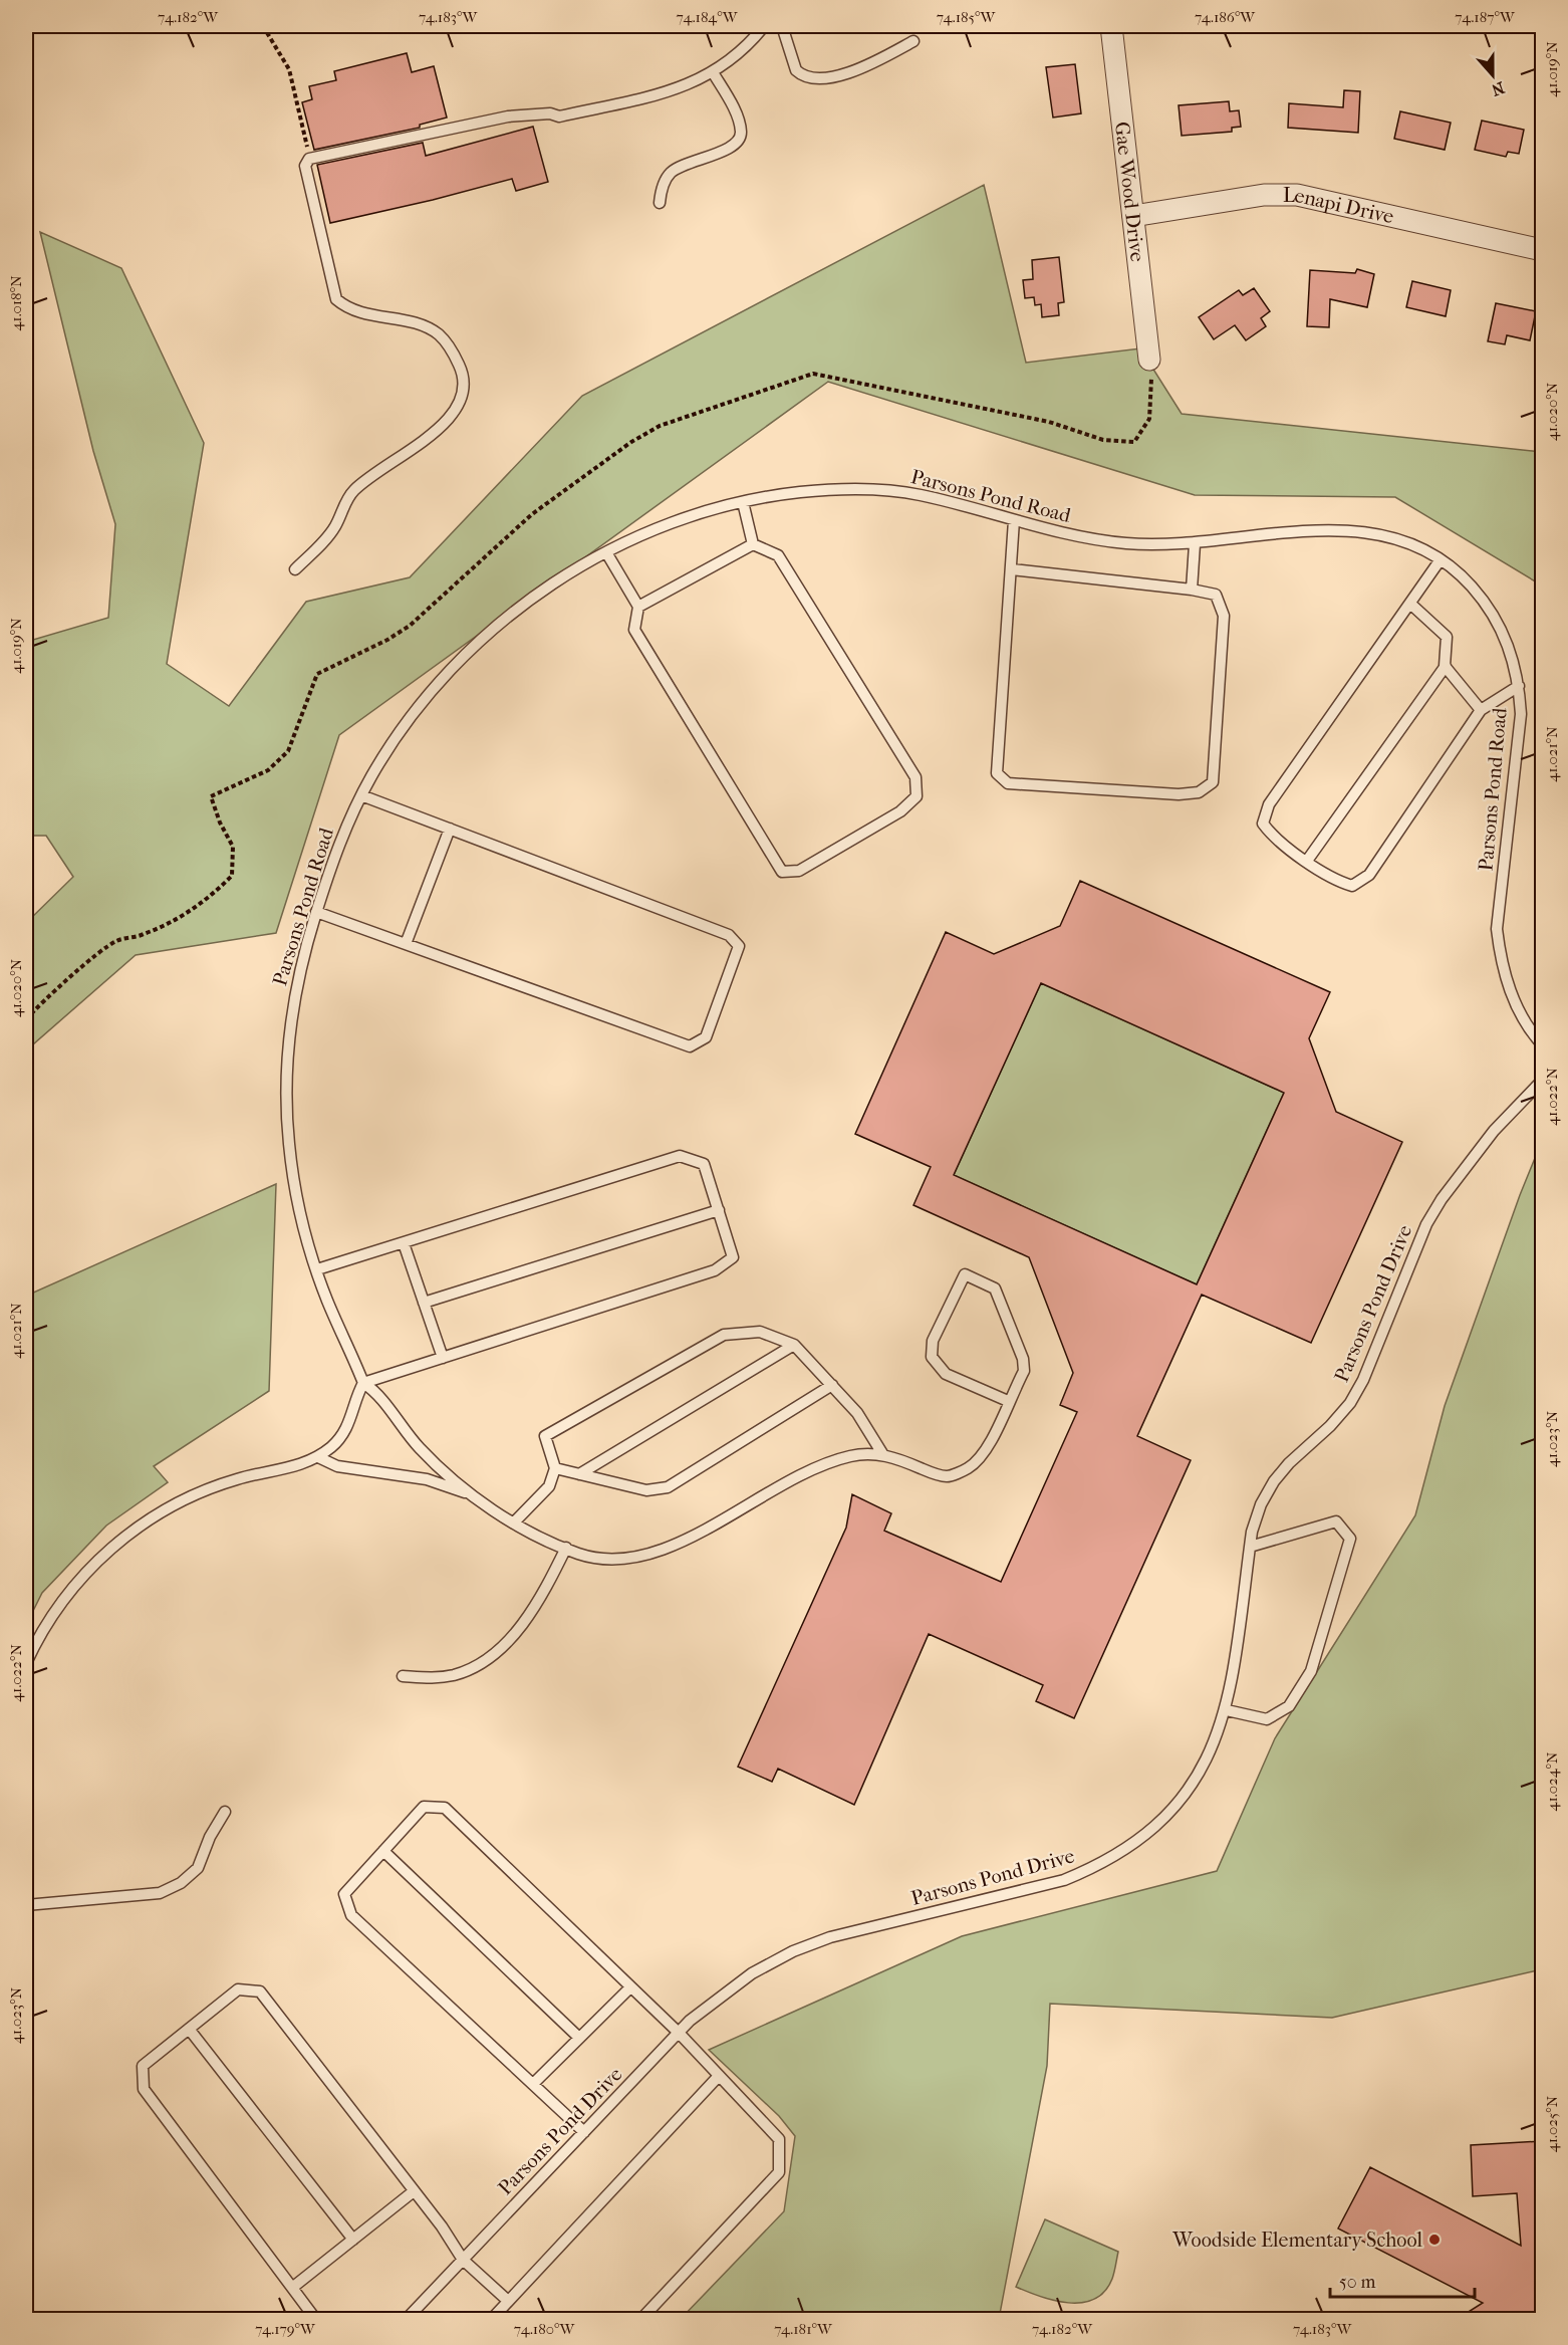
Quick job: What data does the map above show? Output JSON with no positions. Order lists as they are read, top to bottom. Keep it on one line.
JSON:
{"streets":{"street":["Gae Wood Drive","Lenapi Drive"],"lane":["Parsons Pond Road","Parsons Pond Drive"]},"crossings":[["Gae Wood Drive","Lenapi Drive"]],"places":["Woodside Elementary School"],"scale_bar":"50 m","north":"bottom","coordinates":["74.182°W","74.183°W","74.184°W","74.185°W","74.186°W","74.187°W","41.019°N","41.018°N","41.020°N","41.021°N","41.022°N","41.023°N","41.024°N","41.025°N","74.179°W","74.180°W","74.181°W"]}
